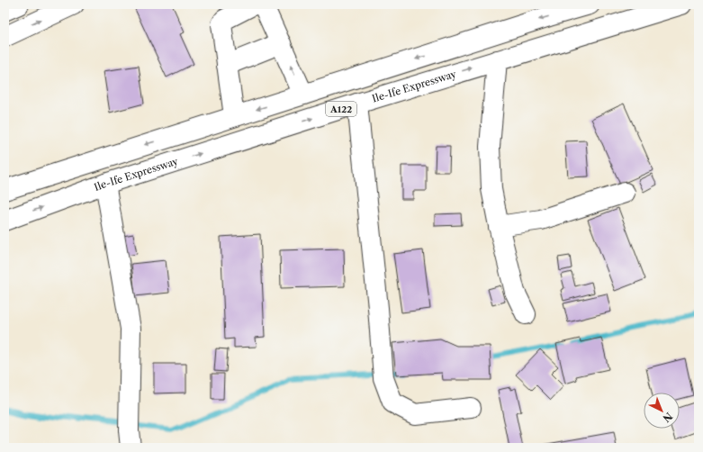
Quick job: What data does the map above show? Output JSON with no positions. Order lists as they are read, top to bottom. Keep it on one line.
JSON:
{"streets":{"main road":["Ile-Ife Expressway","A122"]},"north":"bottom right"}
